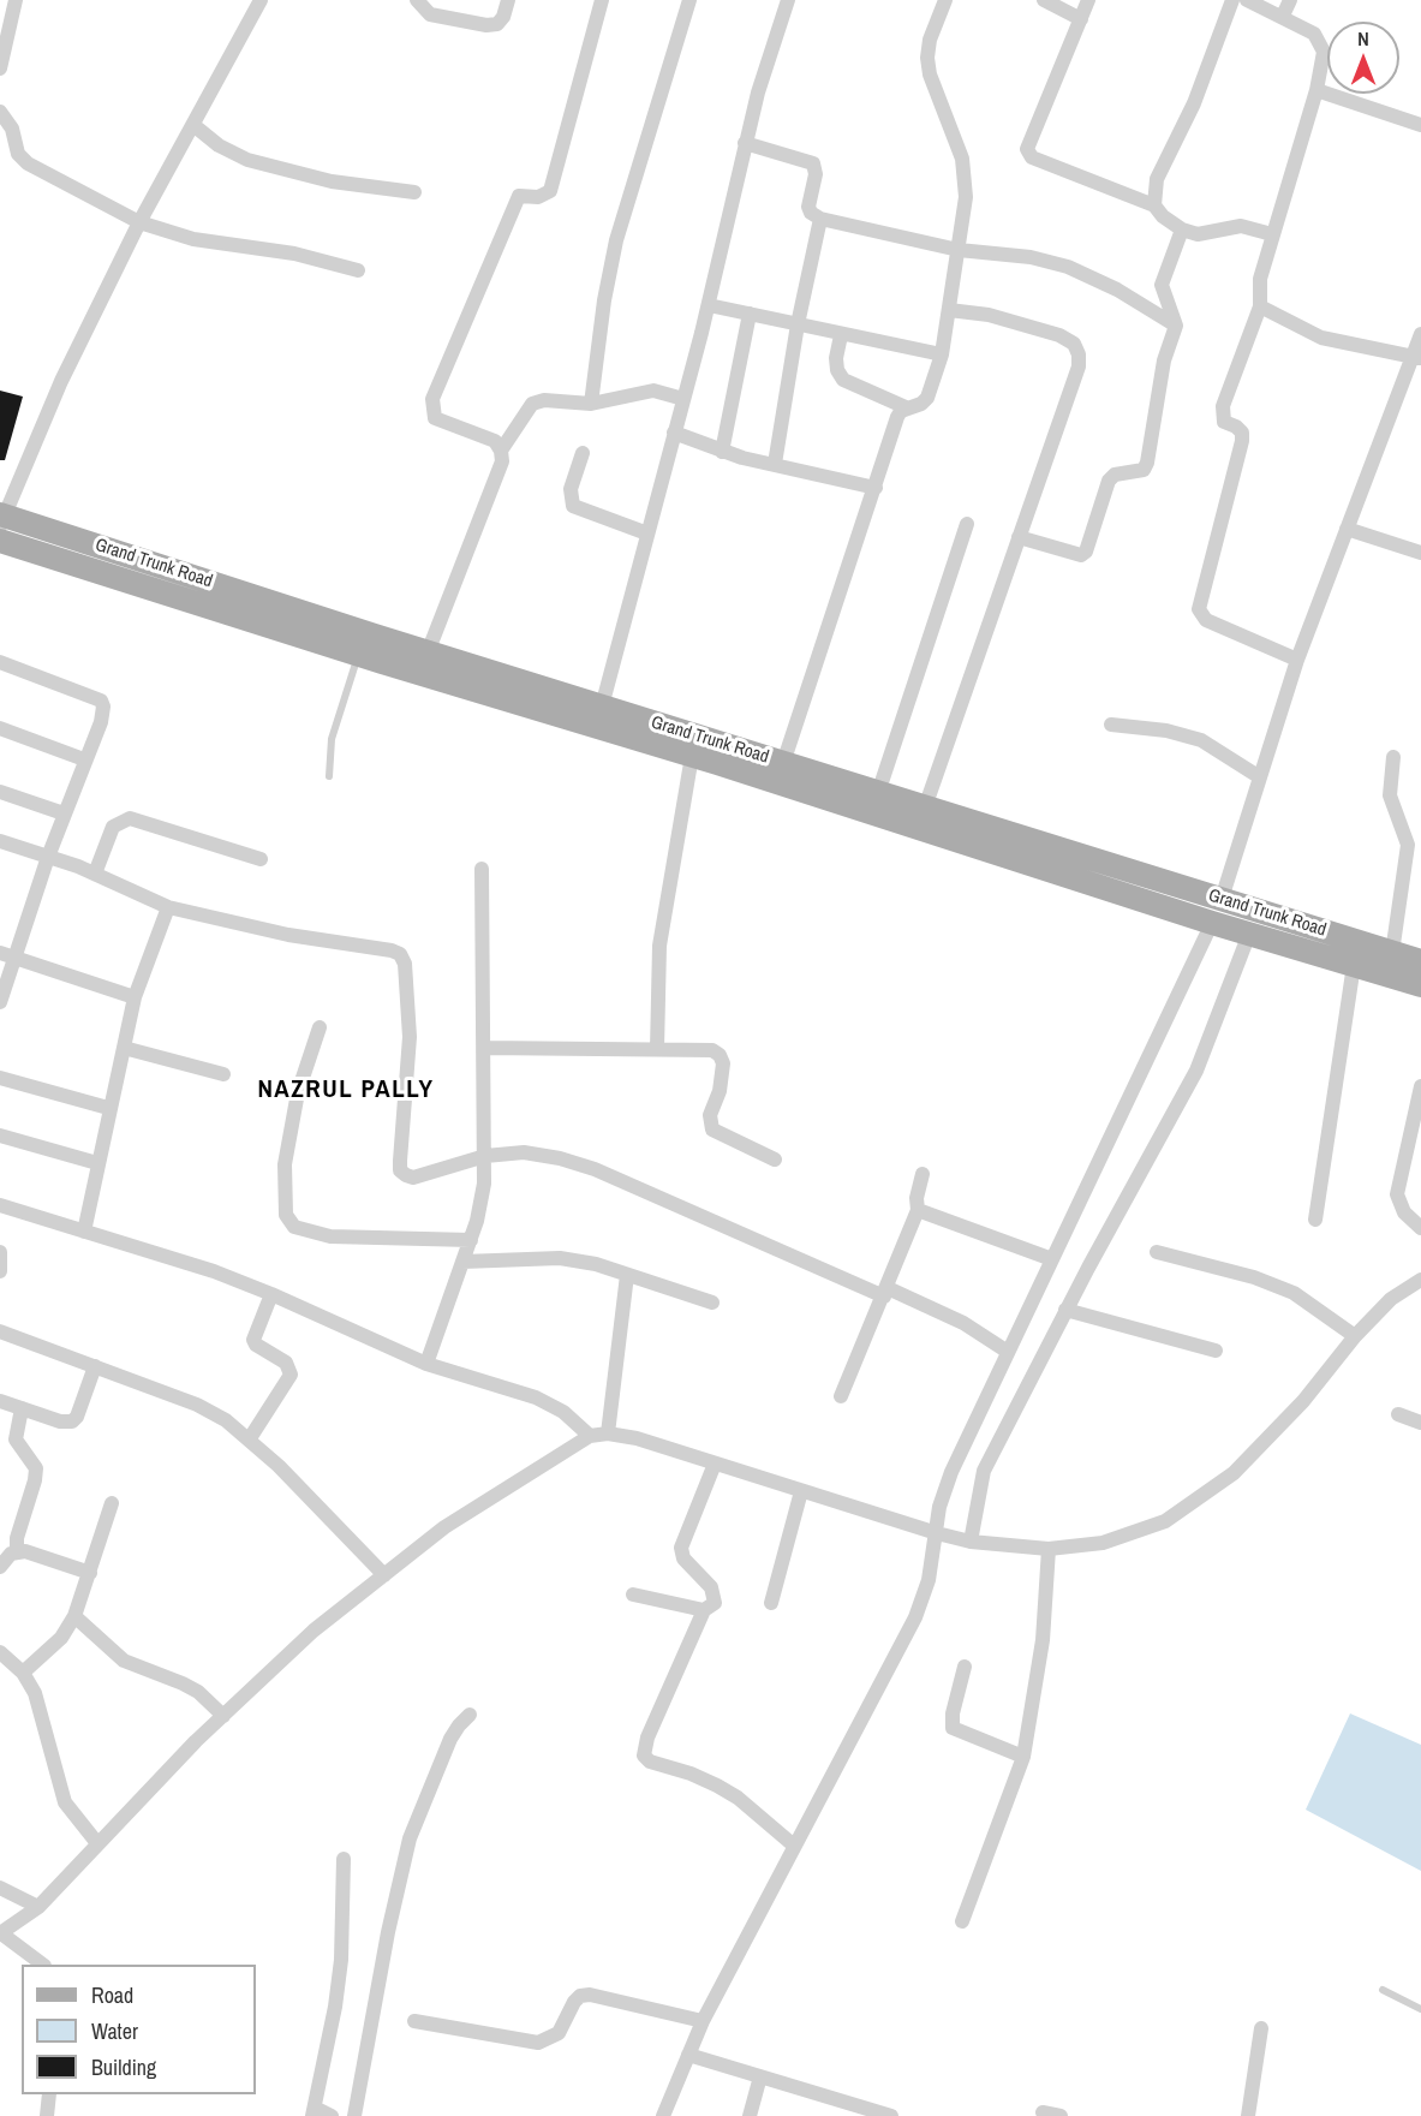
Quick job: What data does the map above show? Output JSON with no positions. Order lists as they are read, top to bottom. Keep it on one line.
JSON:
{"streets":{"main road":["Grand Trunk Road"]},"districts":["NAZRUL PALLY"],"legend":["Road","Water","Building"],"north":"top"}
